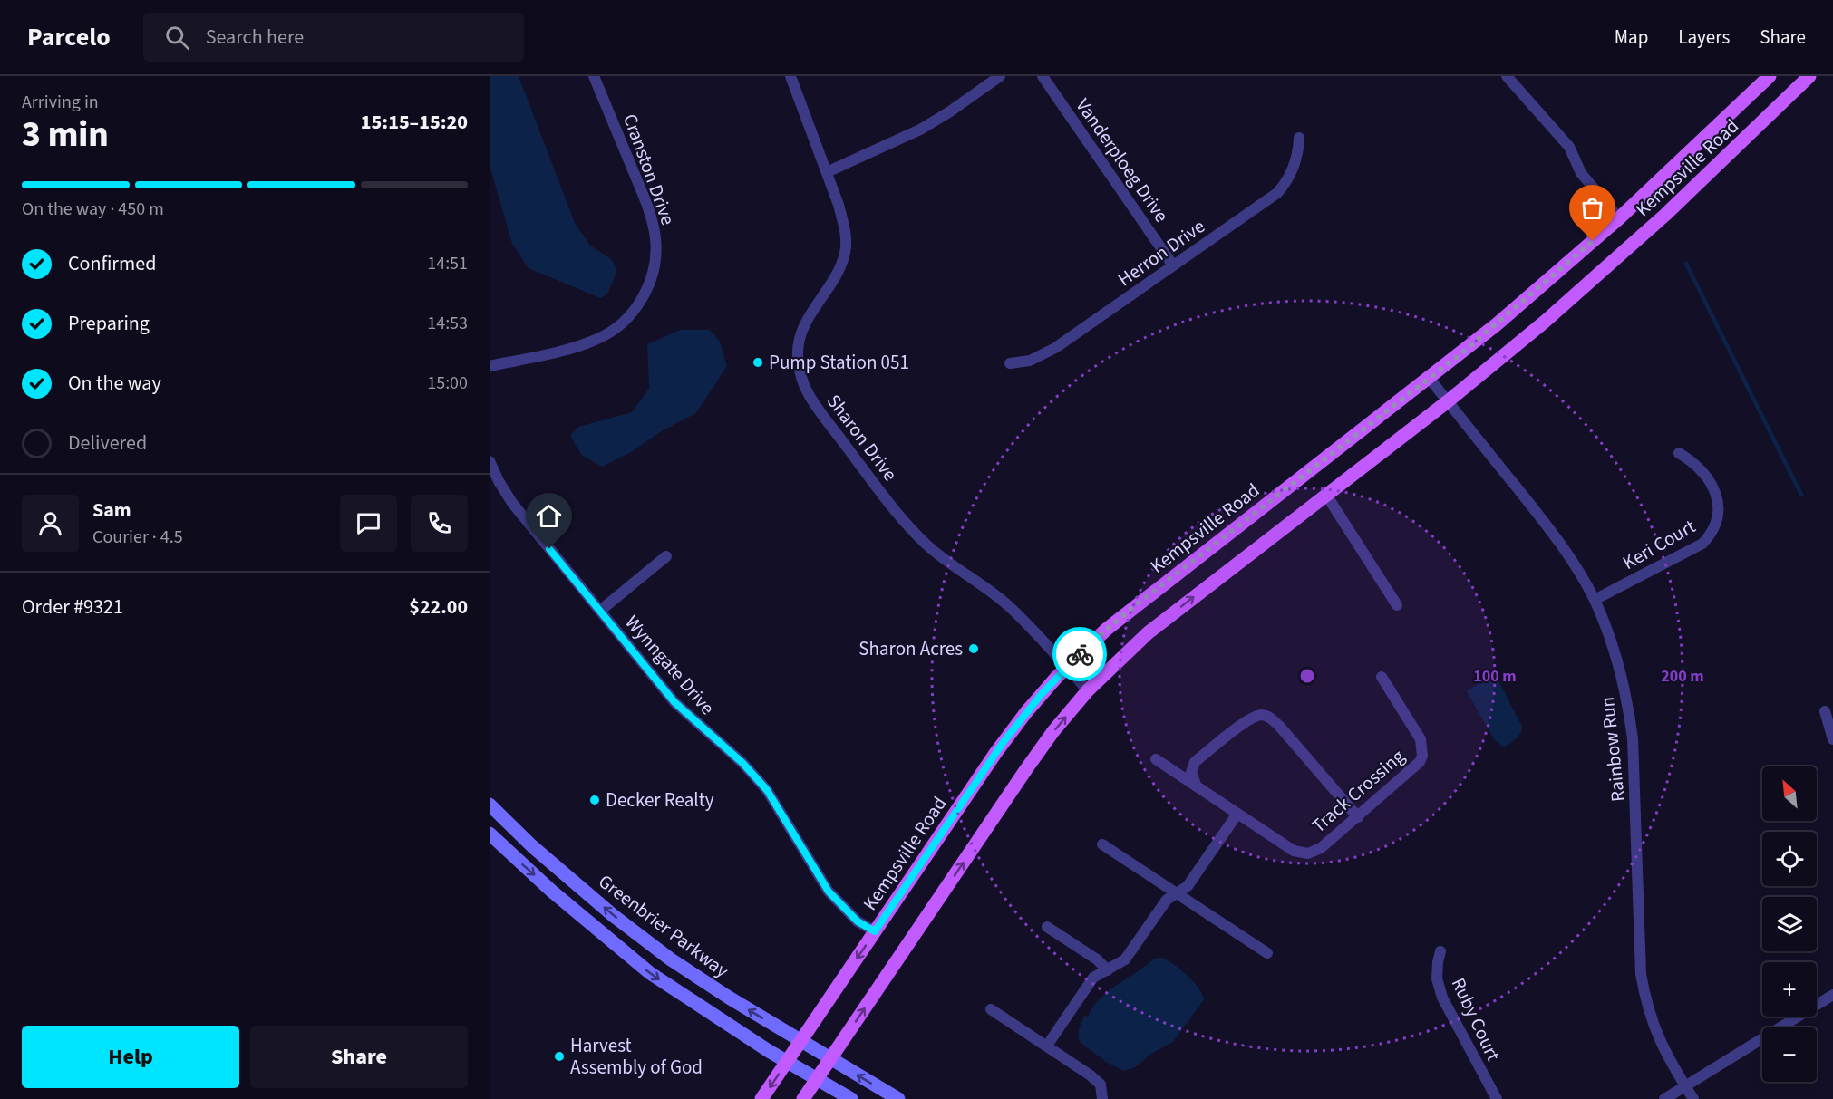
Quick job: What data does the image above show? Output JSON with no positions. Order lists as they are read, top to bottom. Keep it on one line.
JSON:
{"streets":{"main road":["Kempsville Road","Greenbrier Parkway"],"street":["Vanderploeg Drive","Cranston Drive","Herron Drive","Sharon Drive","Keri Court","Wynngate Drive","Rainbow Run","Track Crossing","Ruby Court"]},"crossings":[["Vanderploeg Drive","Herron Drive"],["Kempsville Road","Sharon Drive"],["Kempsville Road","Wynngate Drive"],["Kempsville Road","Rainbow Run"],["Kempsville Road","Greenbrier Parkway"],["Keri Court","Rainbow Run"]],"places":["Pump Station 051","Sharon Acres","Decker Realty","Harvest Assembly of God"],"north":"top left","page":{"header":"Parcelo","search":"Search here","nav":["Map","Layers","Share"],"heading":["3 min","Arriving in","15:15–15:20"],"panel":["Sam","Courier · 4.5","Order #9321","$22.00"],"bar":"On the way · 450 m","list":[["Confirmed","14:51"],["Preparing","14:53"],["On the way","15:00"],"Delivered"],"map_buttons":["+","−"],"buttons":["Help","Share"]},"rings":["100 m","200 m"]}
